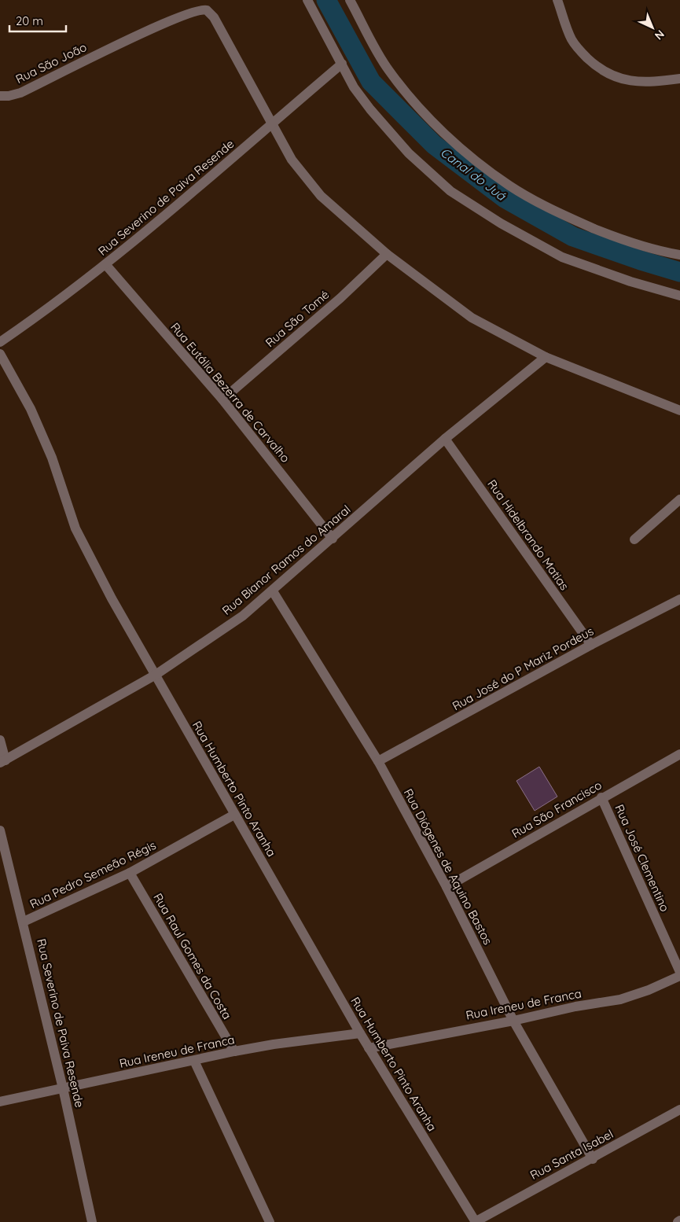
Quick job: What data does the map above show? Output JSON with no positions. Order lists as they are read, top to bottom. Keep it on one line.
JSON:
{"streets":{"street":["Rua São João","Rua Severino de Paiva Resende","Rua São Tomé","Rua Eutália Bezerra de Carvalho","Rua Hidelbrando Matias","Rua Bianor Ramos do Amaral","Rua José do P Mariz Pordeus","Rua Humberto Pinto Aranha","Rua São Francisco","Rua José Clementino","Rua Diógenes de Aquino Bastos","Rua Pedro Semeão Régis","Rua Raul Gomes da Costa","Rua Ireneu de Franca","Rua Santa Isabel"]},"crossings":[["Rua São João","Rua Severino de Paiva Resende"],["Rua Severino de Paiva Resende","Rua Eutália Bezerra de Carvalho"],["Rua Severino de Paiva Resende","Rua Pedro Semeão Régis"],["Rua Severino de Paiva Resende","Rua Ireneu de Franca"],["Rua São Tomé","Rua Eutália Bezerra de Carvalho"],["Rua Eutália Bezerra de Carvalho","Rua Bianor Ramos do Amaral"],["Rua Hidelbrando Matias","Rua Bianor Ramos do Amaral"],["Rua Hidelbrando Matias","Rua José do P Mariz Pordeus"],["Rua Bianor Ramos do Amaral","Rua Humberto Pinto Aranha"],["Rua Bianor Ramos do Amaral","Rua Diógenes de Aquino Bastos"],["Rua José do P Mariz Pordeus","Rua Diógenes de Aquino Bastos"],["Rua Humberto Pinto Aranha","Rua Pedro Semeão Régis"],["Rua Humberto Pinto Aranha","Rua Ireneu de Franca"],["Rua Humberto Pinto Aranha","Rua Santa Isabel"],["Rua São Francisco","Rua José Clementino"],["Rua São Francisco","Rua Diógenes de Aquino Bastos"],["Rua Diógenes de Aquino Bastos","Rua Ireneu de Franca"],["Rua Diógenes de Aquino Bastos","Rua Santa Isabel"],["Rua Pedro Semeão Régis","Rua Raul Gomes da Costa"],["Rua Raul Gomes da Costa","Rua Ireneu de Franca"]],"water":["Canal do Juá"],"scale_bar":"20 m","north":"bottom right"}
